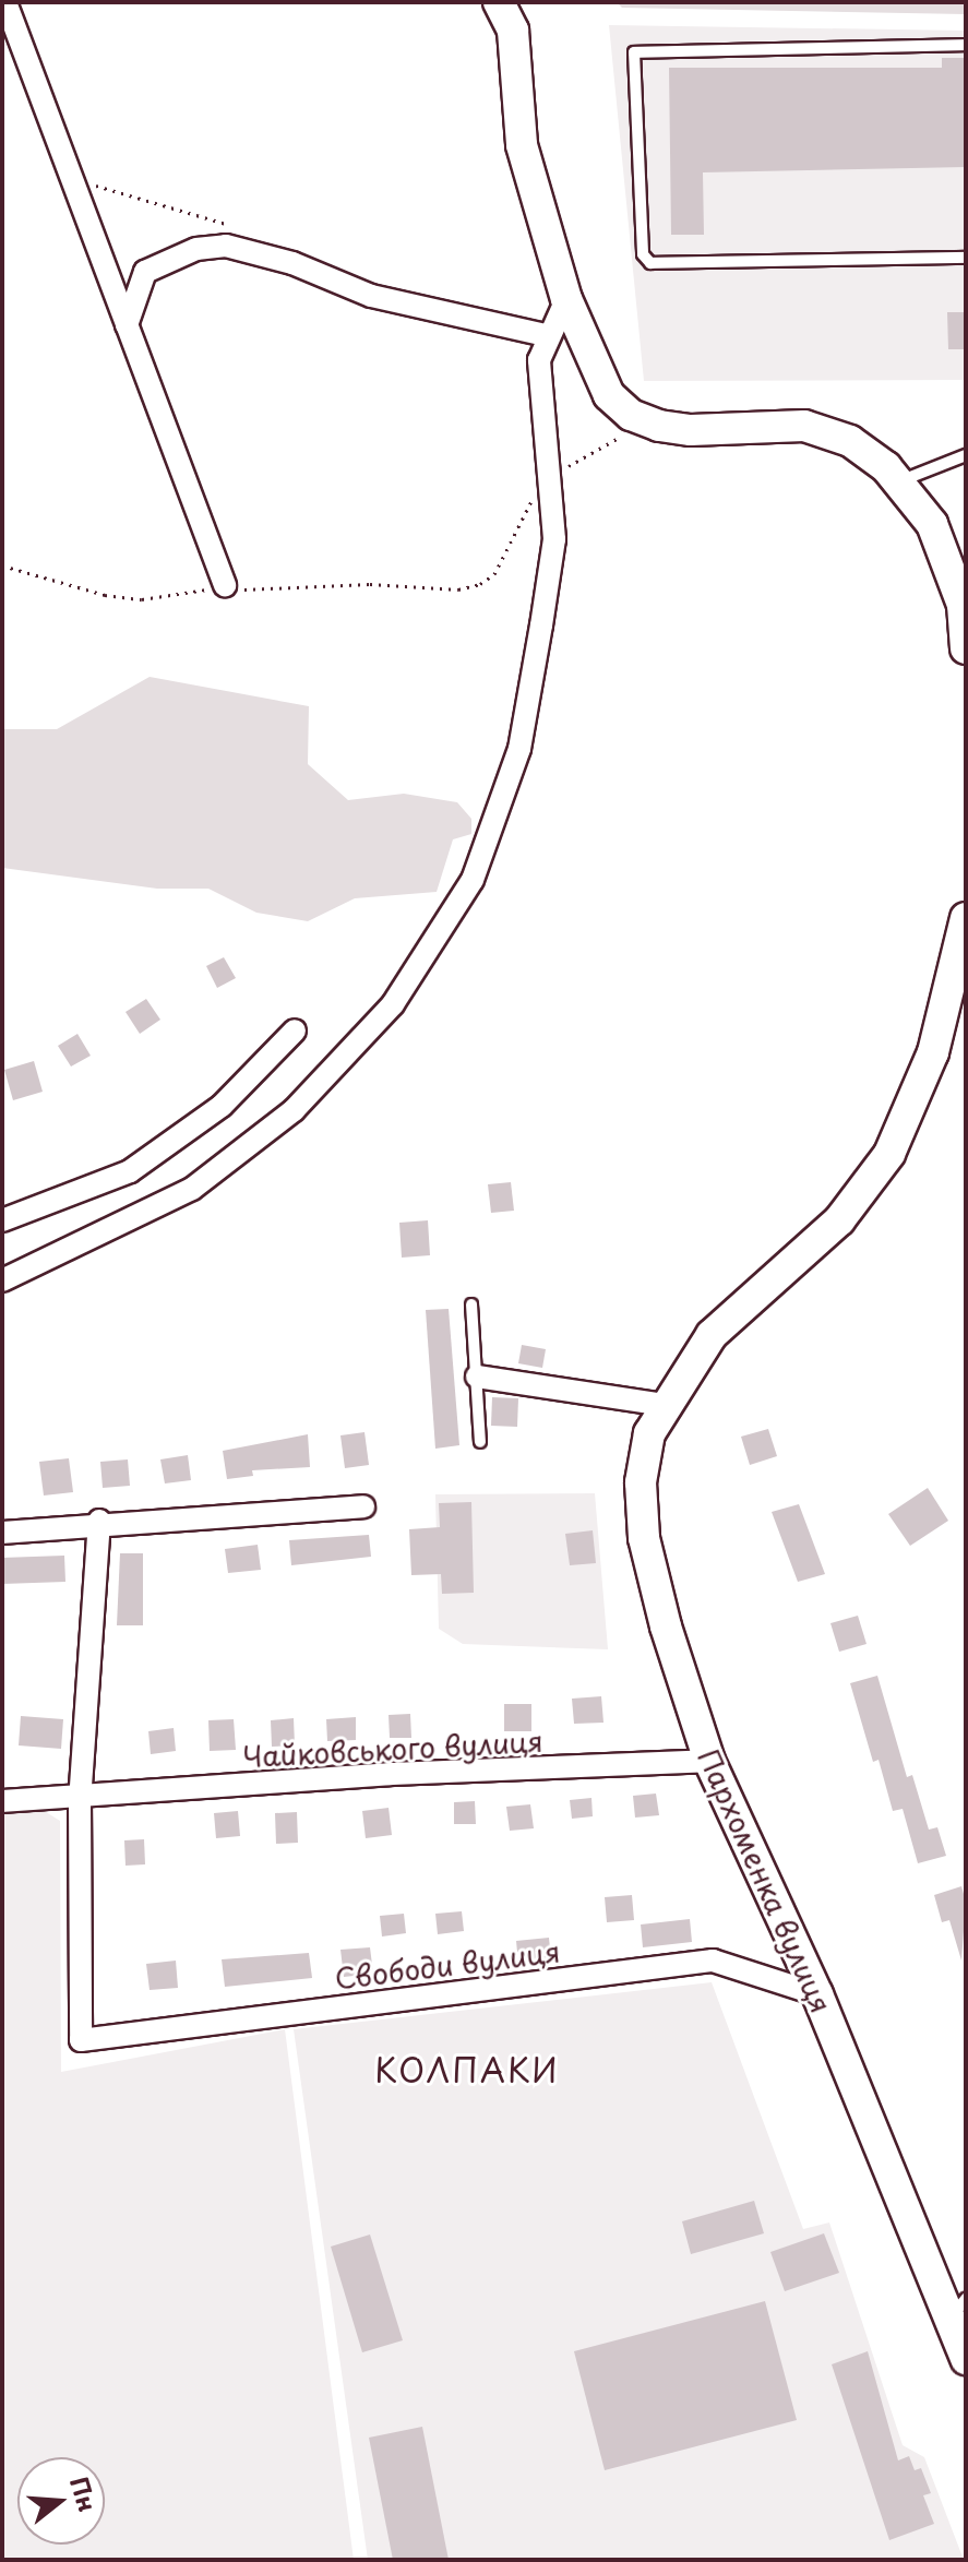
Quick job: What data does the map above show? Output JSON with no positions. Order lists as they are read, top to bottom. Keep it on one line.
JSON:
{"streets":{"main road":["Пархоменка вулиця"],"street":["Чайковського вулиця","Свободи вулиця"]},"crossings":[["Чайковського вулиця","Пархоменка вулиця"],["Чайковського вулиця","Свободи вулиця"],["Пархоменка вулиця","Свободи вулиця"]],"districts":["КОЛПАКИ"],"north":"right"}
